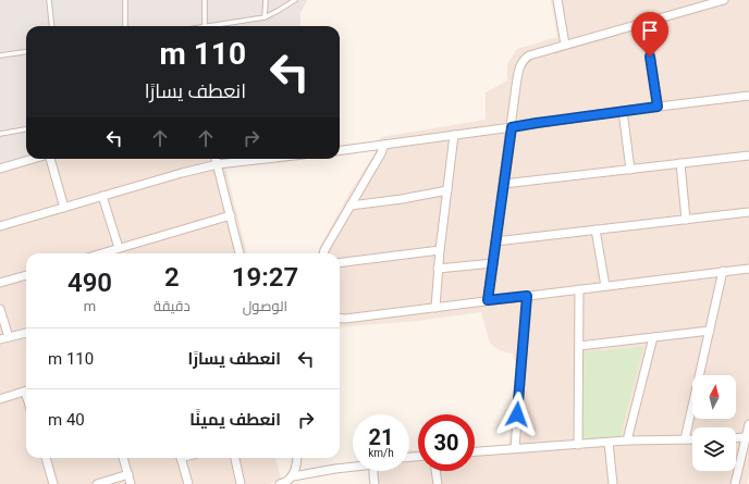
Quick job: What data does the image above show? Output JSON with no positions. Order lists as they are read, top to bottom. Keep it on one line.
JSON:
{"north":"top","page":{"turn":["110 m","انعطف يسارًا"],"eta":["19:27","الوصول","2","دقيقة","490","m"],"list":[{"name":"انعطف يسارًا","value":"110 m"},{"name":"انعطف يمينًا","value":"40 m"}],"speed":"21 km/h","limit":"30"}}
